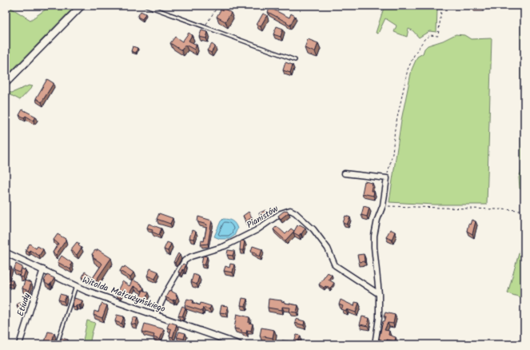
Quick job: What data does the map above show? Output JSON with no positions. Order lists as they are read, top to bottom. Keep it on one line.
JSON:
{"streets":{"street":["Pianistów","Witolda Małcużyńskiego","Etiudy"]},"crossings":[["Pianistów","Witolda Małcużyńskiego"],["Witolda Małcużyńskiego","Etiudy"]]}
